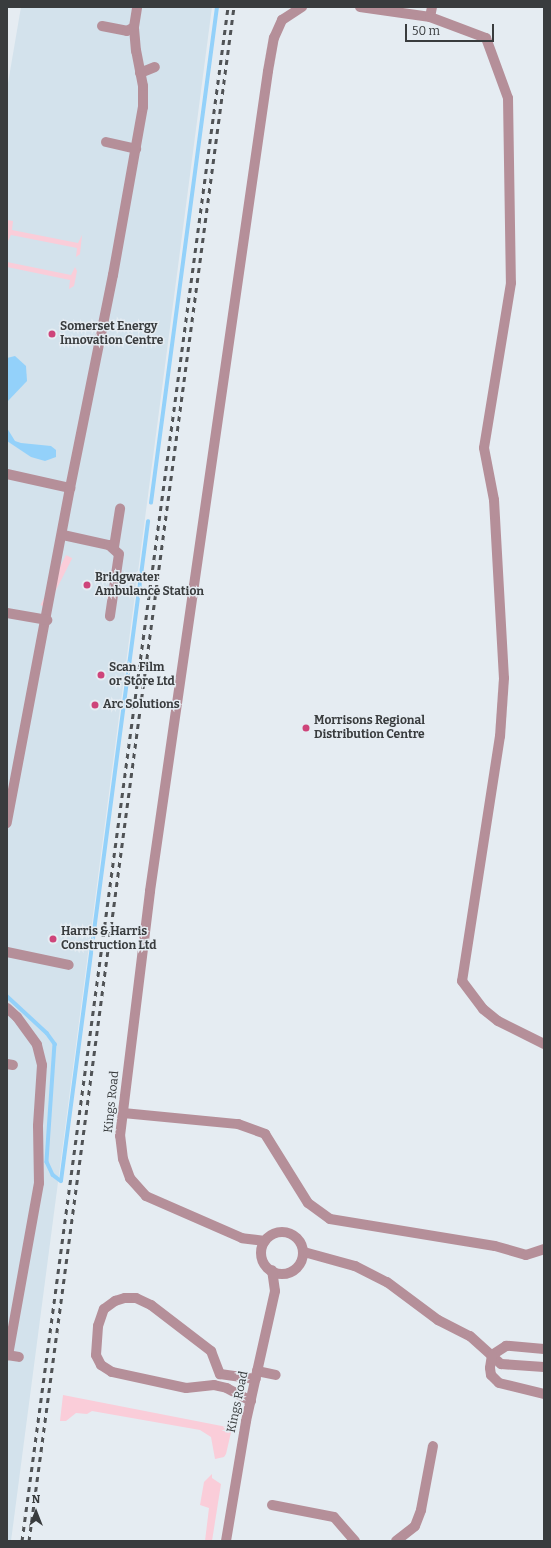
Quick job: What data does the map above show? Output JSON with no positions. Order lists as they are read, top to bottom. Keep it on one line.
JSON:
{"streets":{"street":["Kings Road"]},"places":["Somerset Energy Innovation Centre","Bridgwater Ambulance Station","Scan Film or Store Ltd","Arc Solutions","Morrisons Regional Distribution Centre","Harris & Harris Construction Ltd"],"scale_bar":"50 m","north":"top"}
